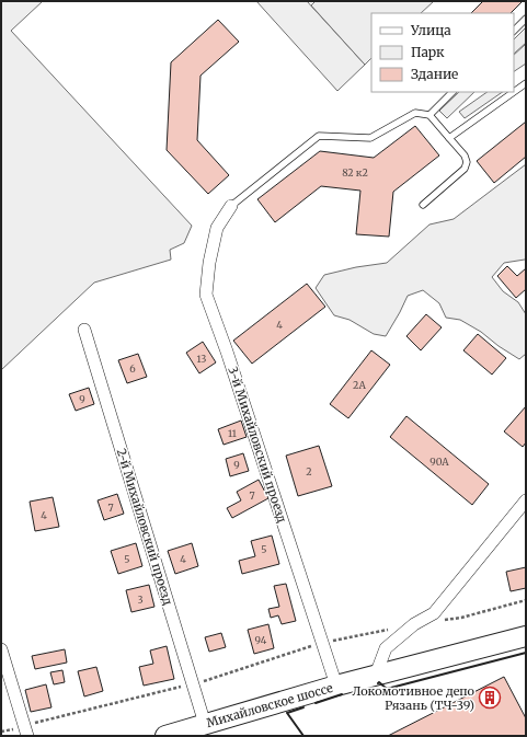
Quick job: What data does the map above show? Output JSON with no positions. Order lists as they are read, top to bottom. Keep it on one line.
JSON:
{"streets":{"main road":["Михайловское шоссе"],"street":["3-й Михайловский проезд","2-й Михайловский проезд"]},"crossings":[["3-й Михайловский проезд","Михайловское шоссе"],["2-й Михайловский проезд","Михайловское шоссе"]],"places":{"building":["Локомотивное депо Рязань (ТЧ-39)"]},"house_numbers":["82 к2","4","13","6","2А","9","11","90А","9","2","7","7","4","5","5","4","3","94"],"legend":["Улица","Парк","Здание"]}
